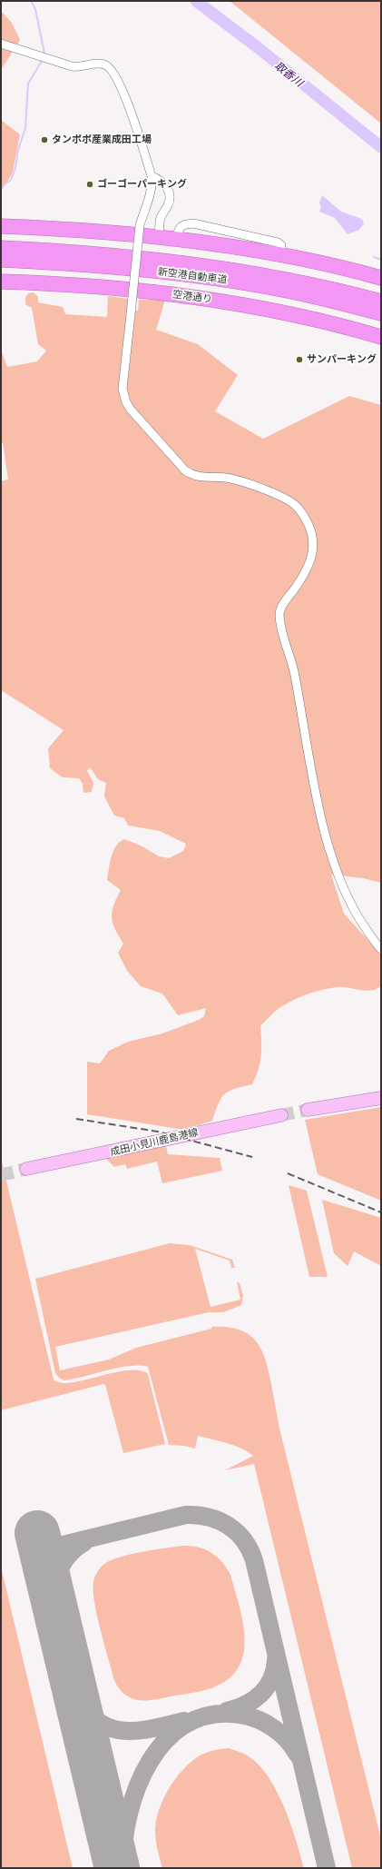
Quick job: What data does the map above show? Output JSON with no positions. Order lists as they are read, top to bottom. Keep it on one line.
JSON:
{"streets":{"highway":["新空港自動車道","空港通り"],"main road":["成田小見川鹿島港線"]},"water":["取香川"],"places":["タンポポ産業成田工場","ゴーゴーパーキング","サンパーキング"]}
